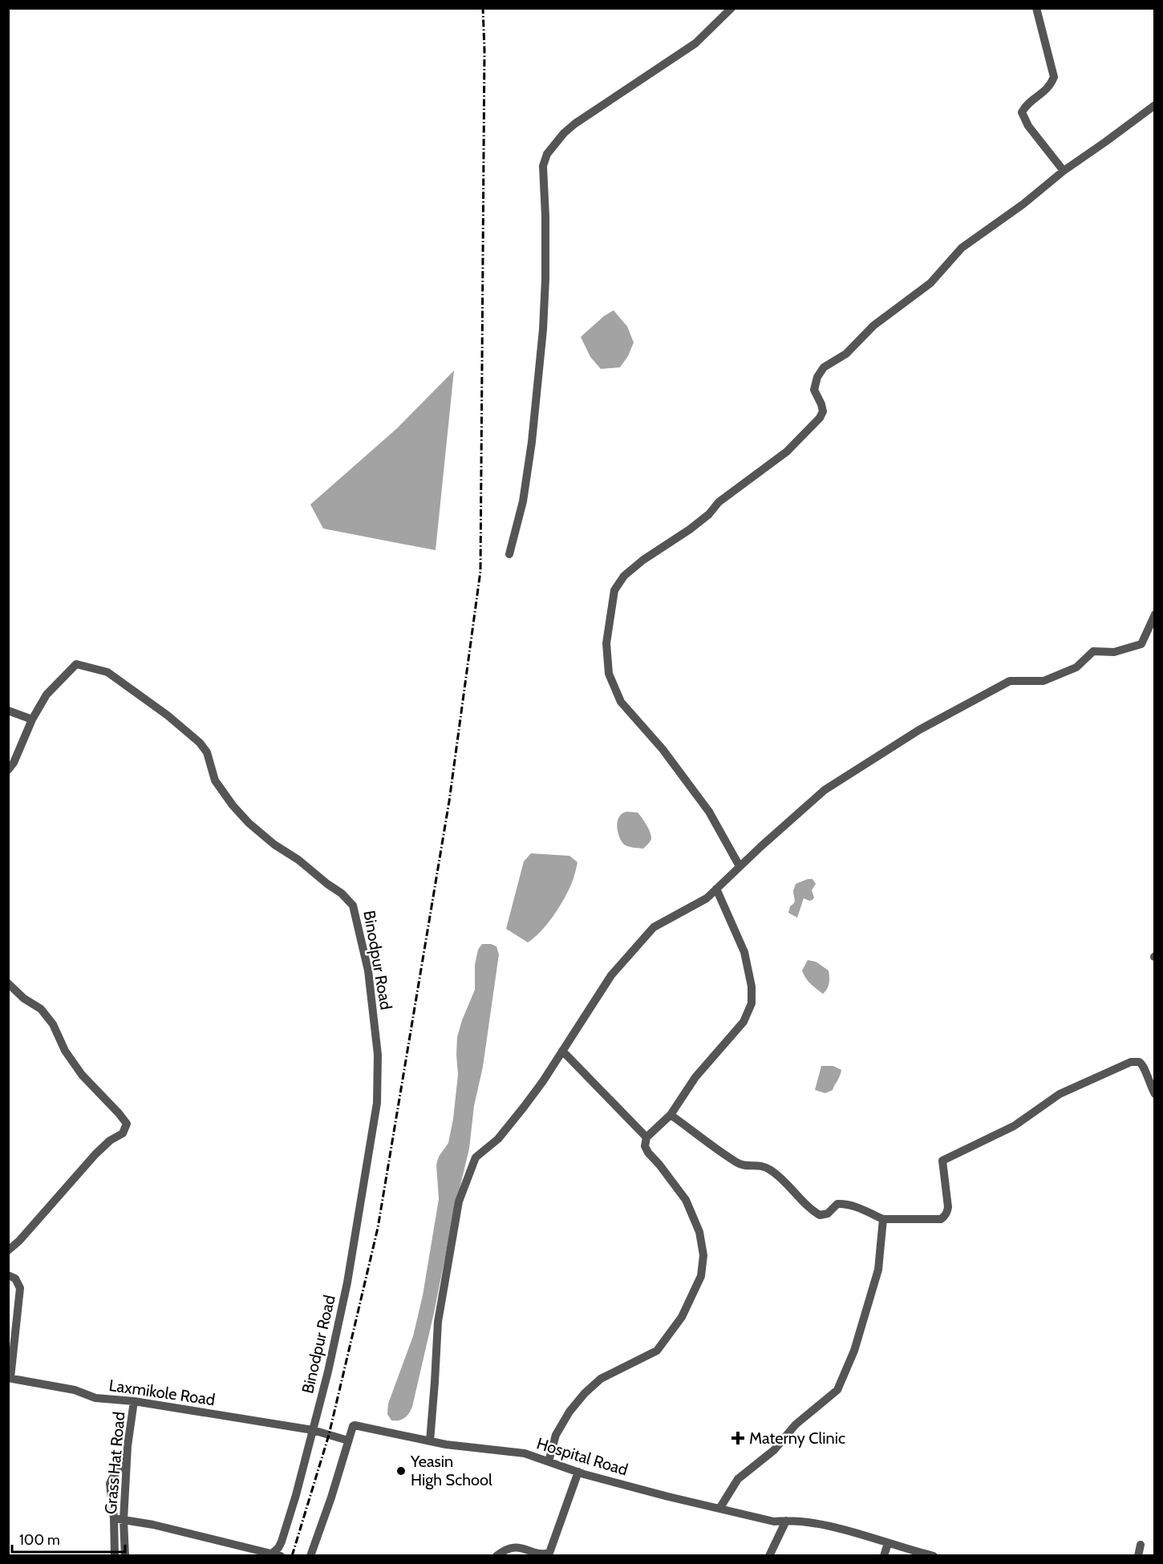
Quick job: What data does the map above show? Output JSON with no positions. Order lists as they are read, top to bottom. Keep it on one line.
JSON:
{"streets":{"street":["Binodpur Road","Laxmikole Road","Hospital Road","Grass Hat Road"]},"crossings":[["Binodpur Road","Laxmikole Road"],["Laxmikole Road","Hospital Road"],["Laxmikole Road","Grass Hat Road"]],"places":{"health":["Materny Clinic"],"other":["Yeasin High School"]},"scale_bar":"100 m"}
